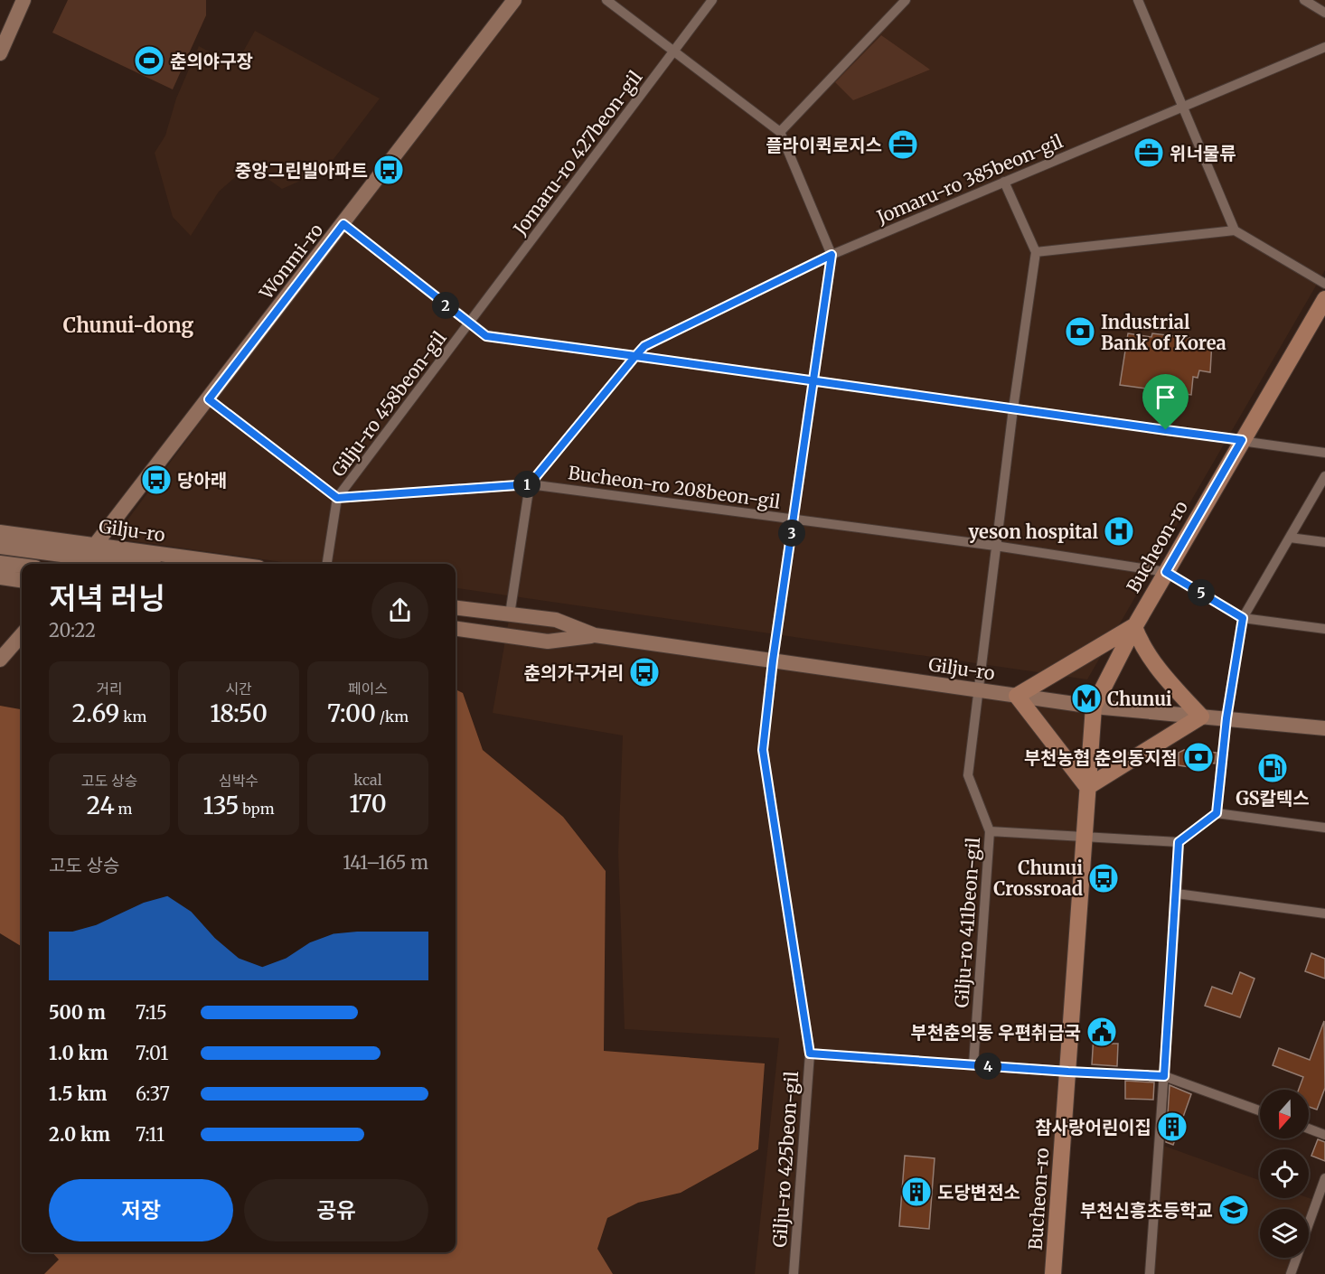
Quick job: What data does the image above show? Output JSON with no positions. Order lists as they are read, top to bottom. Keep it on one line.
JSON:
{"streets":{"main road":["Bucheon-ro"],"street":["Jomaru-ro 427beon-gil","Jomaru-ro 385beon-gil","Wonmi-ro","Gilju-ro 458beon-gil","Bucheon-ro 208beon-gil","Gilju-ro","Gilju-ro 411beon-gil","Gilju-ro 425beon-gil"]},"crossings":[["Jomaru-ro 427beon-gil","Gilju-ro 458beon-gil"],["Jomaru-ro 385beon-gil","Bucheon-ro 208beon-gil"],["Jomaru-ro 385beon-gil","Gilju-ro 425beon-gil"],["Wonmi-ro","Gilju-ro"],["Gilju-ro 458beon-gil","Bucheon-ro 208beon-gil"],["Bucheon-ro 208beon-gil","Bucheon-ro"],["Bucheon-ro 208beon-gil","Gilju-ro 411beon-gil"],["Bucheon-ro 208beon-gil","Gilju-ro 425beon-gil"],["Gilju-ro","Bucheon-ro"],["Gilju-ro","Gilju-ro 411beon-gil"],["Gilju-ro","Gilju-ro 425beon-gil"]],"districts":["Chunui-dong"],"places":{"sports":["춘의야구장"],"office":["플라이퀵로지스","위너물류"],"bus stop":["중앙그린빌아파트","당아래","춘의가구거리","Chunui Crossroad"],"bank":["Industrial Bank of Korea","부천농협 춘의동지점"],"hospital":["yeson hospital"],"metro station":["Chunui"],"fuel station":["GS칼텍스"],"public building":["부천춘의동 우편취급국"],"building":["참사랑어린이집","도당변전소"],"school or university":["부천신흥초등학교"]},"north":"bottom","page":{"pins":["2","1","3","5","4"],"heading":["저녁 러닝","20:22"],"stats":[["거리","2.69 km"],["시간","18:50"],["페이스","7:00 /km"],["고도 상승","24 m"],["심박수","135 bpm"],["kcal","170"]],"chart":["고도 상승","141–165 m"],"list":[{"name":"500 m","note":"7:15"},{"name":"1.0 km","note":"7:01"},{"name":"1.5 km","note":"6:37"},{"name":"2.0 km","note":"7:11"}],"buttons":["저장","공유"]}}
